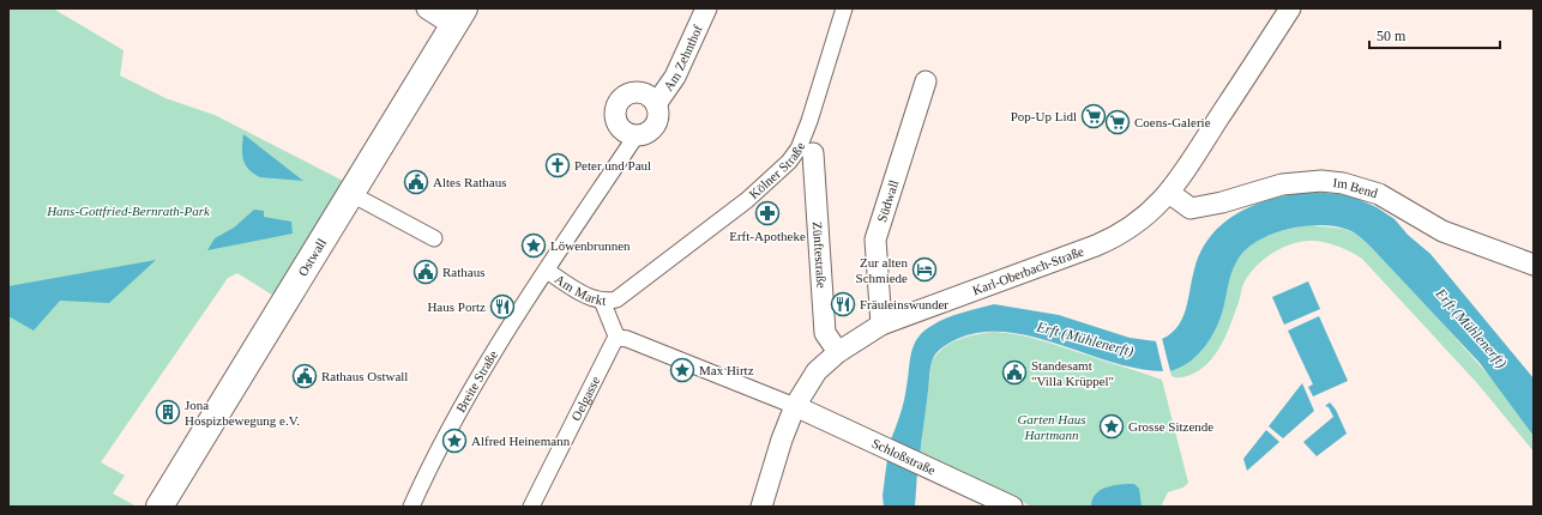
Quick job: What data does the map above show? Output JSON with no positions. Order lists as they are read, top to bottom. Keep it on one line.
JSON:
{"streets":{"main road":["Ostwall"],"street":["Am Zehnthof","Kölner Straße","Im Bend","Südwall","Zünftestraße","Karl-Oberbach-Straße","Am Markt","Breite Straße","Oelgasse","Schloßstraße"]},"crossings":[["Am Zehnthof","Am Markt"],["Kölner Straße","Am Markt"],["Im Bend","Karl-Oberbach-Straße"],["Südwall","Karl-Oberbach-Straße"],["Zünftestraße","Karl-Oberbach-Straße"],["Karl-Oberbach-Straße","Schloßstraße"],["Am Markt","Breite Straße"]],"water":["Erft (Mühlenerft)"],"parks":["Hans-Gottfried-Bernrath-Park","Garten Haus Hartmann"],"places":{"supermarket":["Pop-Up Lidl","Coens-Galerie"],"church":["Peter und Paul"],"public building":["Altes Rathaus","Rathaus","Standesamt \"Villa Krüppel\"","Rathaus Ostwall"],"pharmacy":["Erft-Apotheke"],"place":["Löwenbrunnen","Max Hirtz","Grosse Sitzende","Alfred Heinemann"],"hotel":["Zur alten Schmiede"],"restaurant":["Fräuleinswunder","Haus Portz"],"building":["Jona Hospizbewegung e.V."]},"scale_bar":"50 m"}
